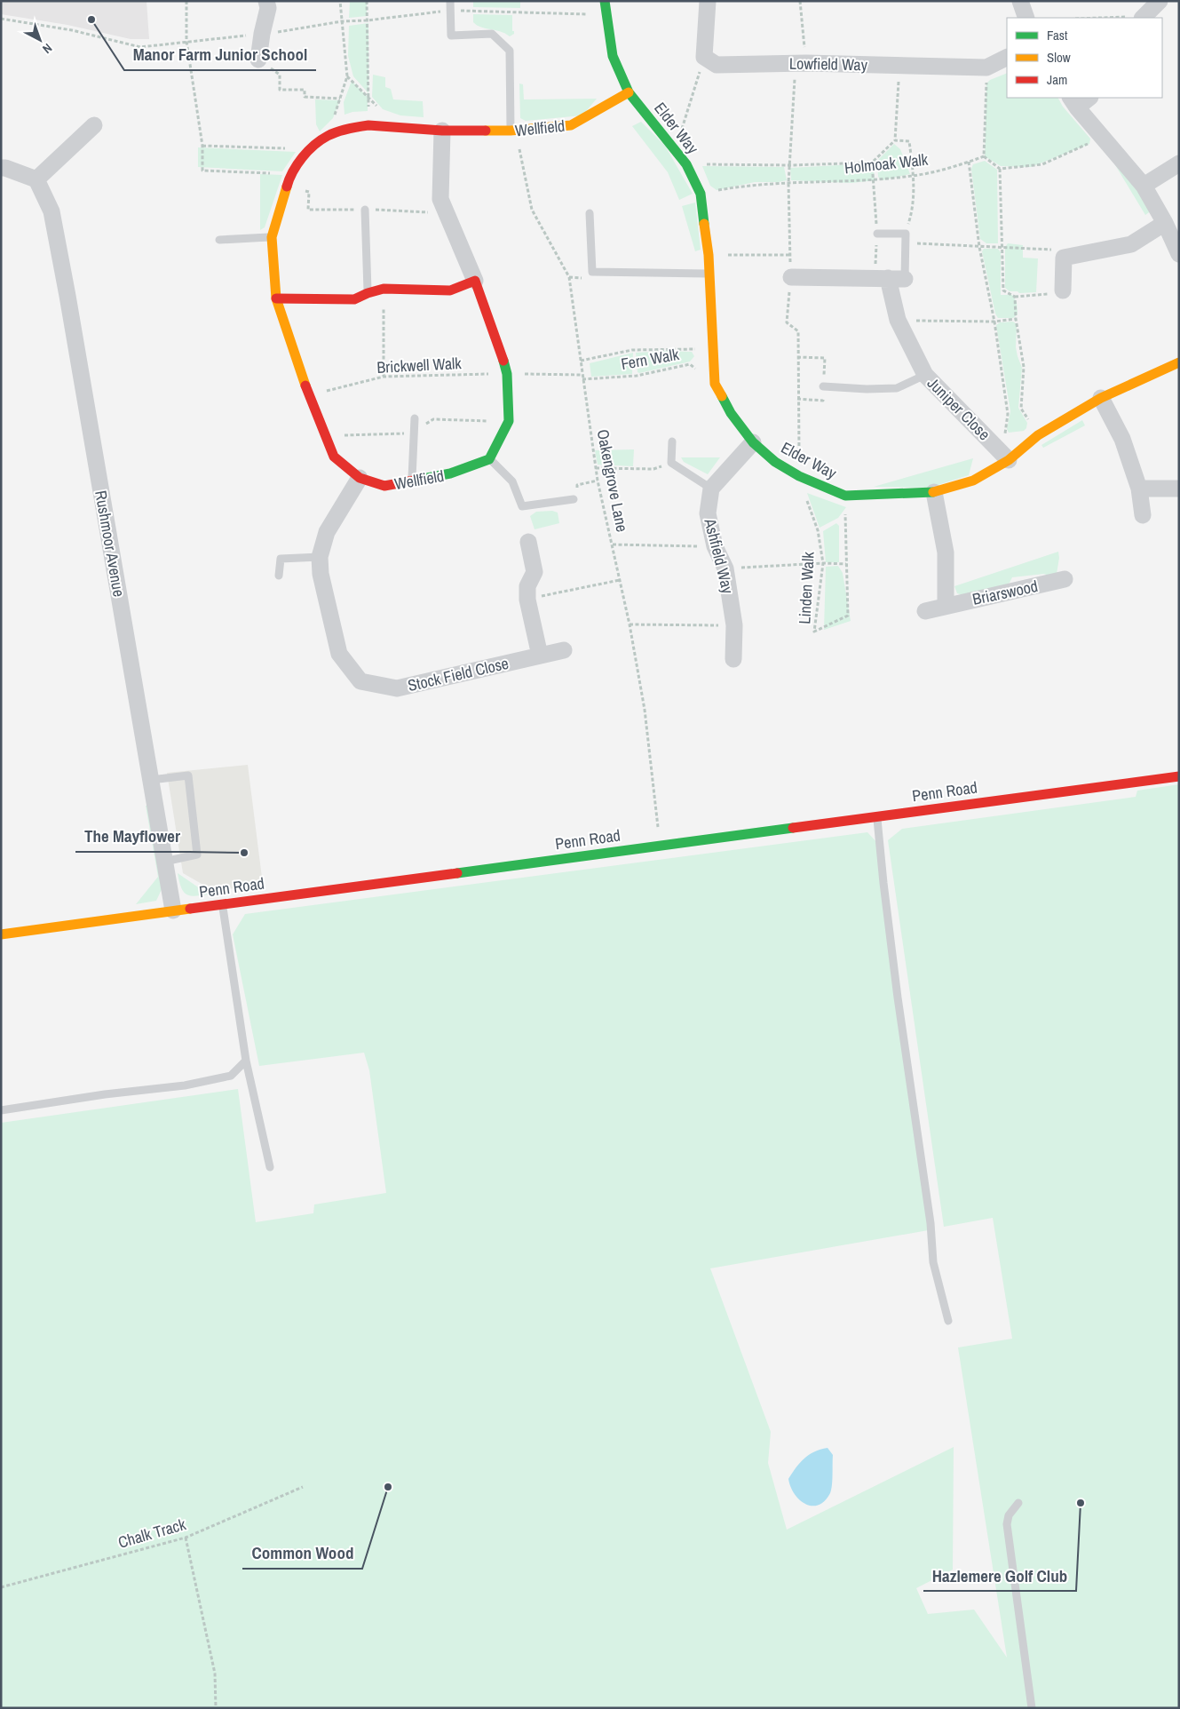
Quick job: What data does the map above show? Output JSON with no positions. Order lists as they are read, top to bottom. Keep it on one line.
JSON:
{"streets":{"street":["Lowfield Way","Wellfield","Elder Way","Juniper Close","Rushmoor Avenue","Ashfield Way","Briarswood","Stock Field Close","Penn Road"],"path":["Holmoak Walk","Fern Walk","Brickwell Walk","Oakengrove Lane","Linden Walk","Chalk Track"]},"crossings":[["Wellfield","Elder Way"],["Wellfield","Brickwell Walk"],["Wellfield","Oakengrove Lane"],["Wellfield","Stock Field Close"],["Elder Way","Holmoak Walk"],["Elder Way","Fern Walk"],["Elder Way","Juniper Close"],["Elder Way","Linden Walk"],["Fern Walk","Oakengrove Lane"],["Brickwell Walk","Oakengrove Lane"],["Oakengrove Lane","Penn Road"],["Rushmoor Avenue","Penn Road"]],"places":["Manor Farm Junior School","The Mayflower","Common Wood","Hazlemere Golf Club"],"legend":["Fast","Slow","Jam"],"north":"bottom right"}
